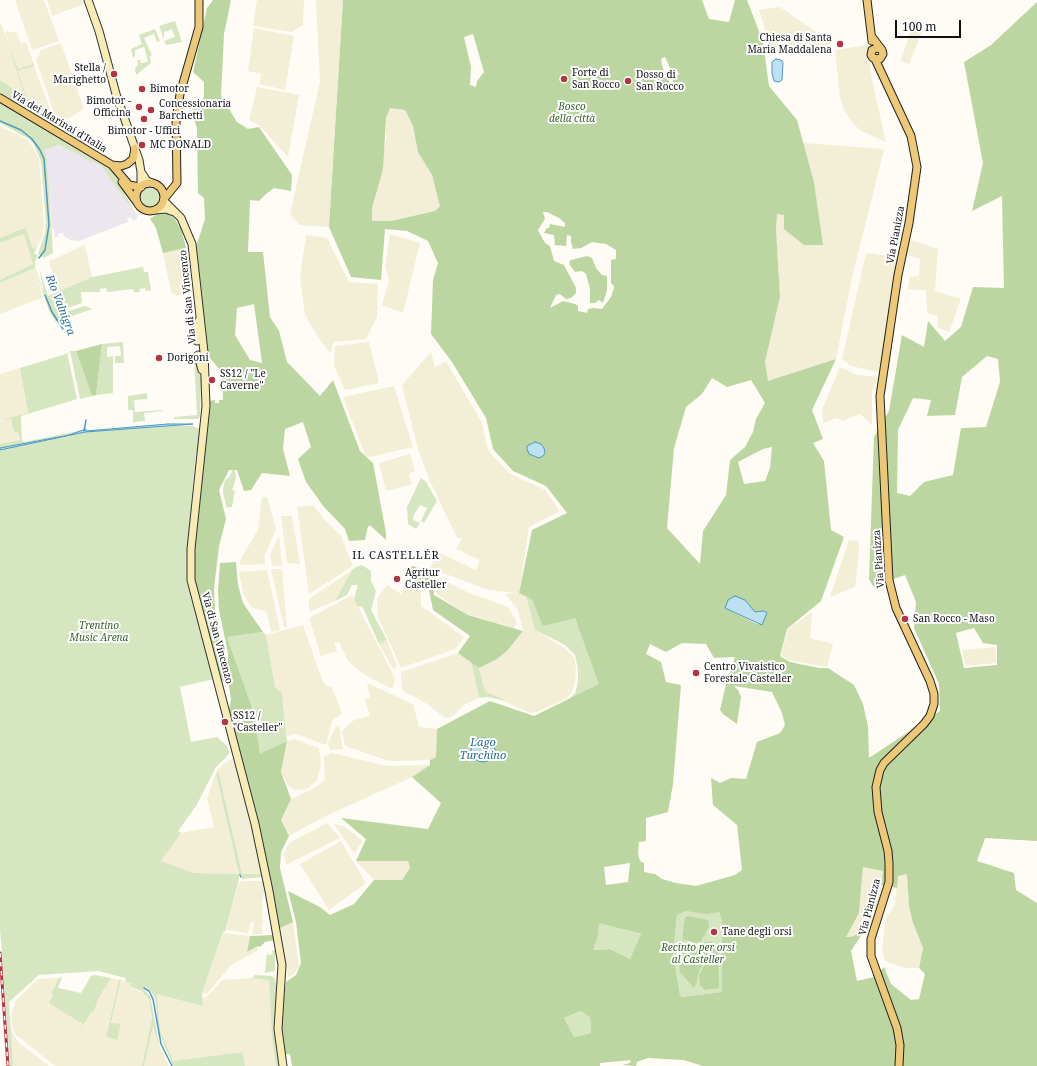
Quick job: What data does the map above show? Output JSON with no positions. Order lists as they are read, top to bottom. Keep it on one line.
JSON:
{"streets":{"main road":["Via dei Marinai d'Italia","Via Pianizza","Via di San Vincenzo"]},"crossings":[["Via dei Marinai d'Italia","Via di San Vincenzo"]],"districts":["IL CASTELLÉR"],"water":["Rio Valnigra","Lago Turchino"],"parks":["Bosco della città","Trentino Music Arena","Recinto per orsi al Casteller"],"places":["Chiesa di Santa Maria Maddalena","Stella / Marighetto","Forte di San Rocco","Dosso di San Rocco","Bimotor","Bimotor - Officina","Concessionaria Barchetti","Bimotor - Uffici","MC DONALD","Dorigoni","SS12 / \"Le Caverne\"","Agritur Casteller","San Rocco - Maso","Centro Vivaistico Forestale Casteller","SS12 / \"Casteller\"","Tane degli orsi"],"scale_bar":"100 m"}
